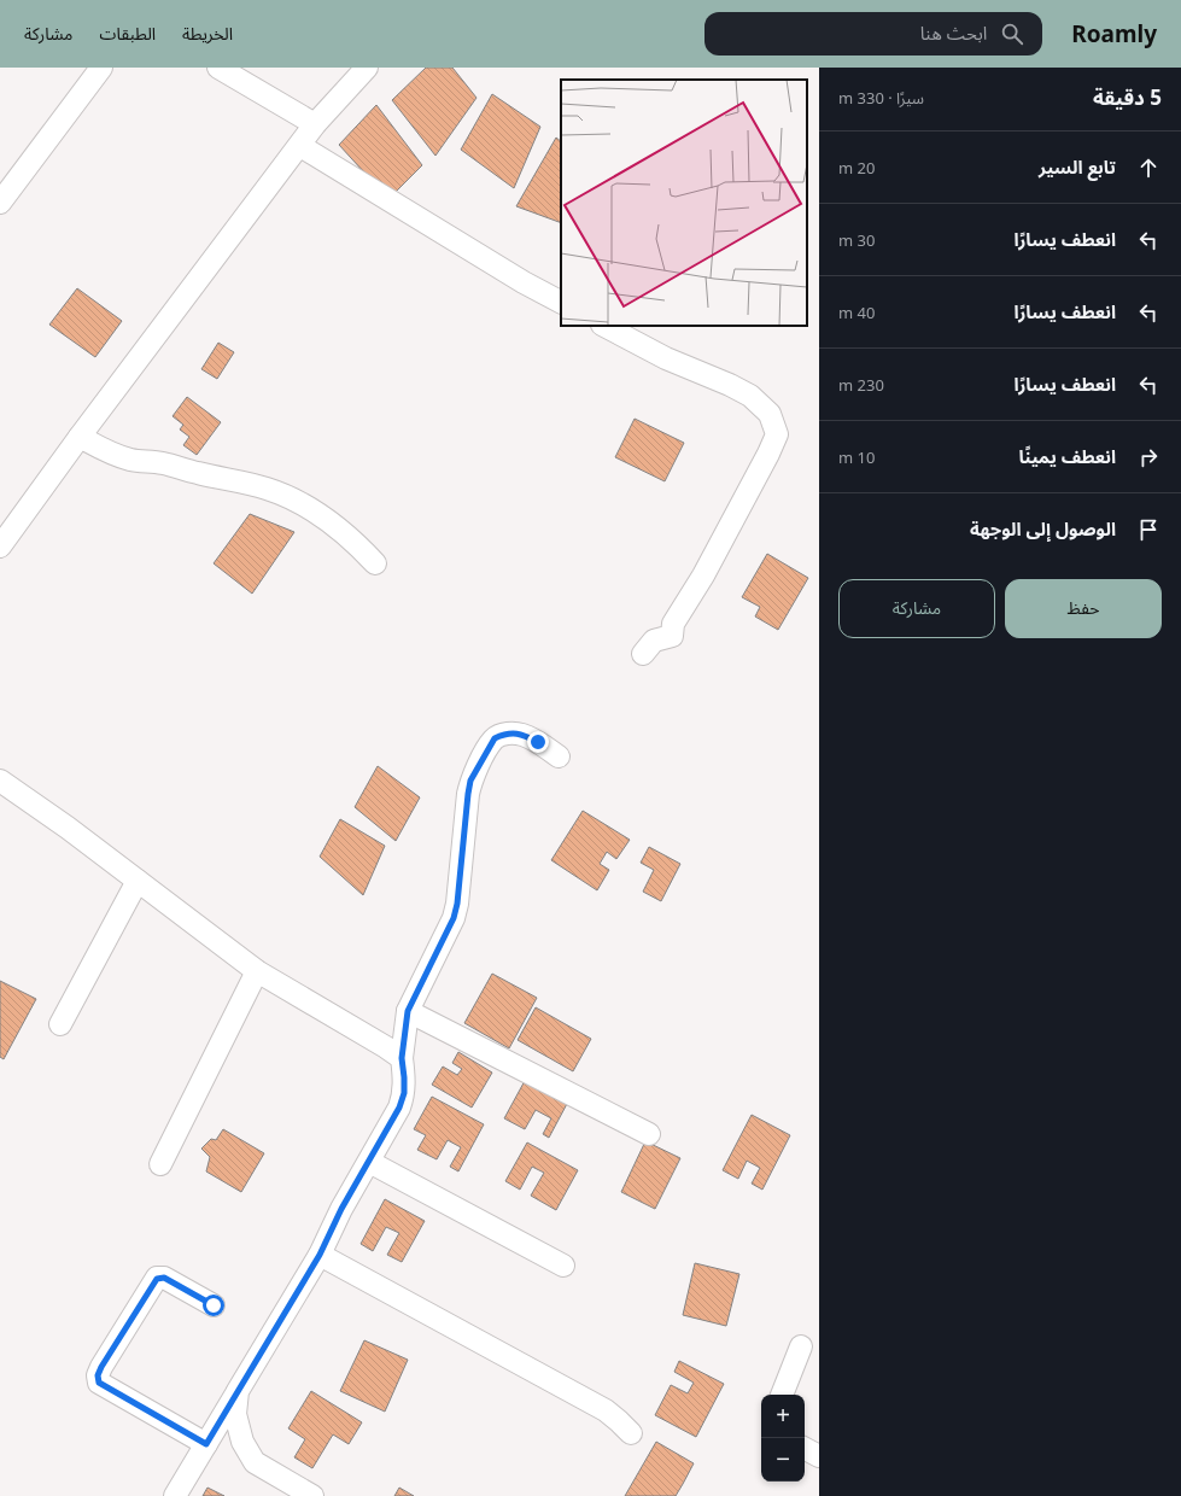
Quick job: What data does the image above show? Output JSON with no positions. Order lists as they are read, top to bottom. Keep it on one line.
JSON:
{"page":{"header":"Roamly","search":"ابحث هنا","nav":["الخريطة","الطبقات","مشاركة"],"heading":["5 دقيقة","سيرًا · 330 m"],"list":[["تابع السير","20 m"],["انعطف يسارًا","30 m"],["انعطف يسارًا","40 m"],["انعطف يسارًا","230 m"],["انعطف يمينًا","10 m"],"الوصول إلى الوجهة"],"buttons":["حفظ","مشاركة"],"map_buttons":["+","−"]}}
